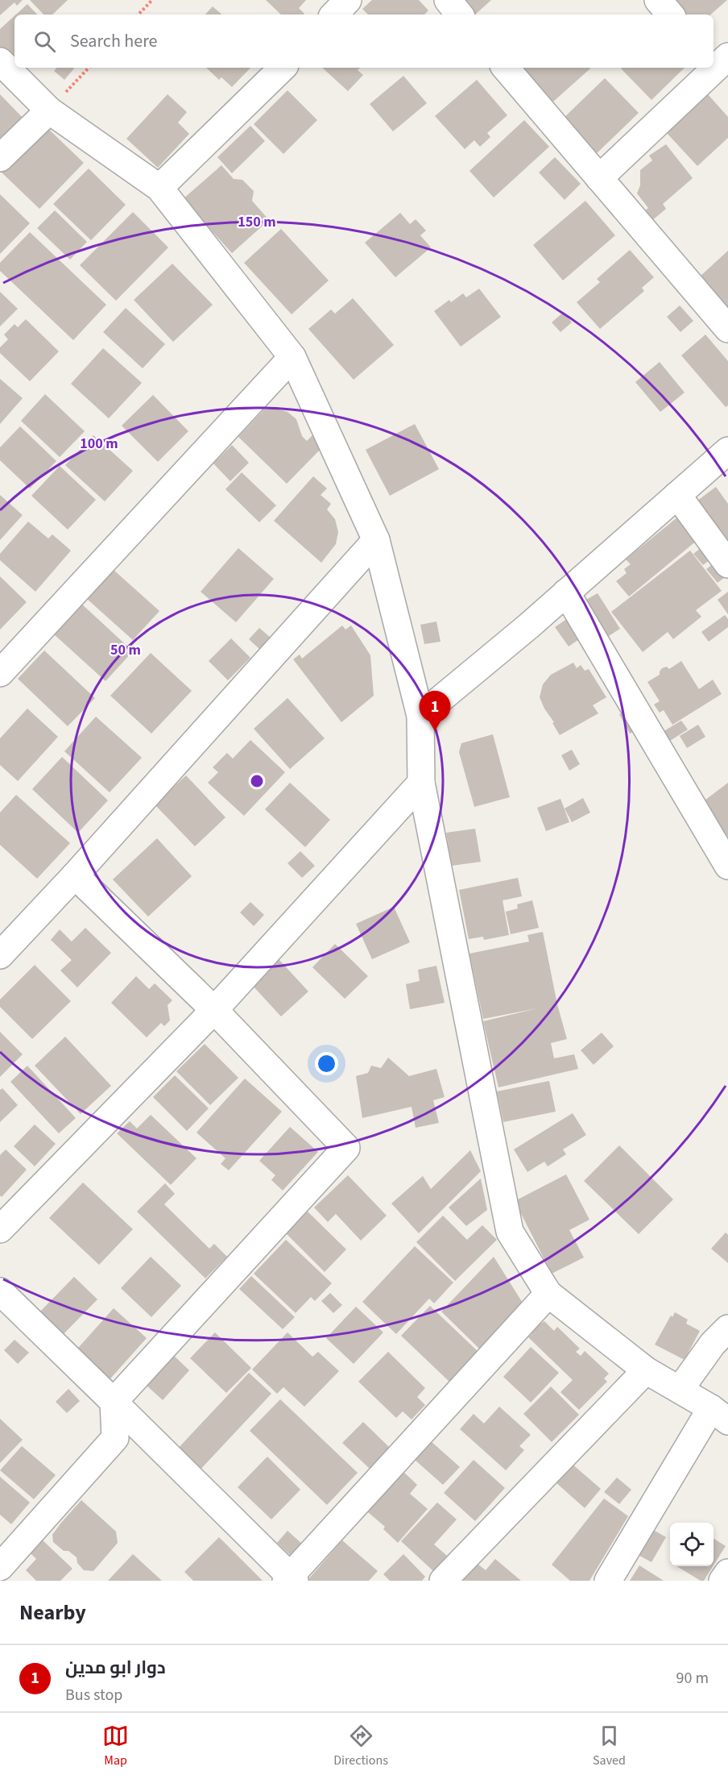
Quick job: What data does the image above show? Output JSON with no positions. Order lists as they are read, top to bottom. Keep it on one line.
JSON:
{"page":{"search":"Search here","pins":"1","heading":"Nearby","list":[{"mark":"1","name":"دوار ابو مدين","note":"Bus stop","value":"90 m"}],"nav":["Map","Directions","Saved"]},"rings":["150 m","100 m","50 m"]}
